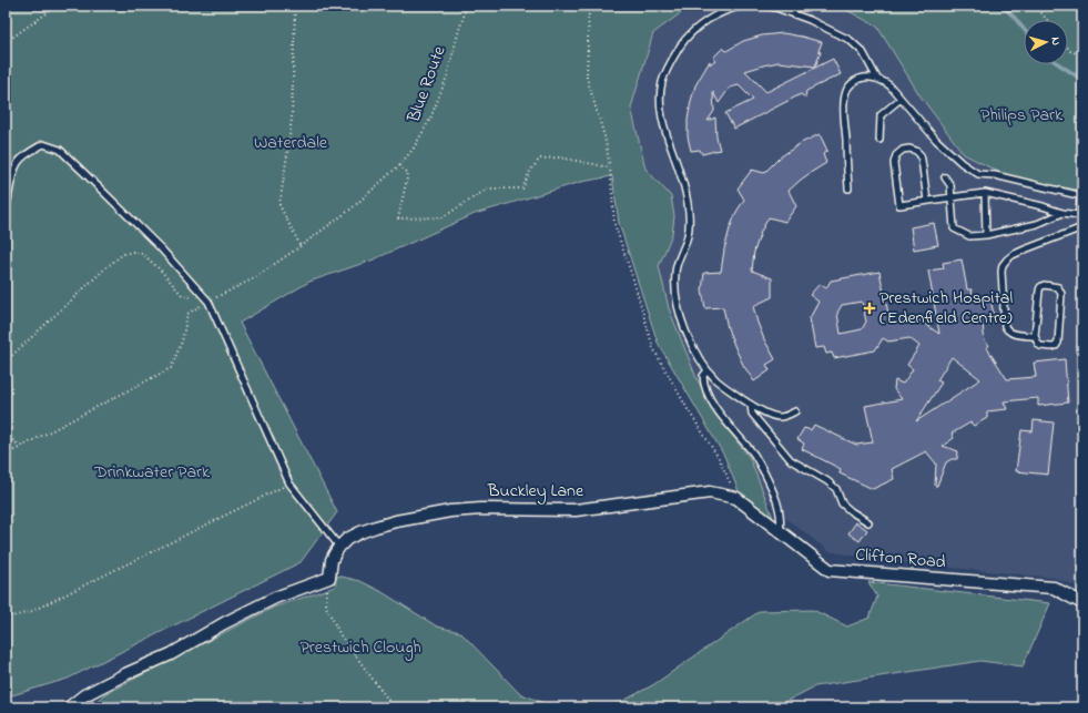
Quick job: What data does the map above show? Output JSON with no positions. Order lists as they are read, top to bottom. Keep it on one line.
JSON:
{"streets":{"street":["Buckley Lane","Clifton Road"],"path":["Blue Route"]},"crossings":[["Buckley Lane","Clifton Road"]],"parks":["Philips Park","Waterdale","Drinkwater Park","Prestwich Clough"],"places":{"health":["Prestwich Hospital (Edenfield Centre)"]},"north":"right"}
